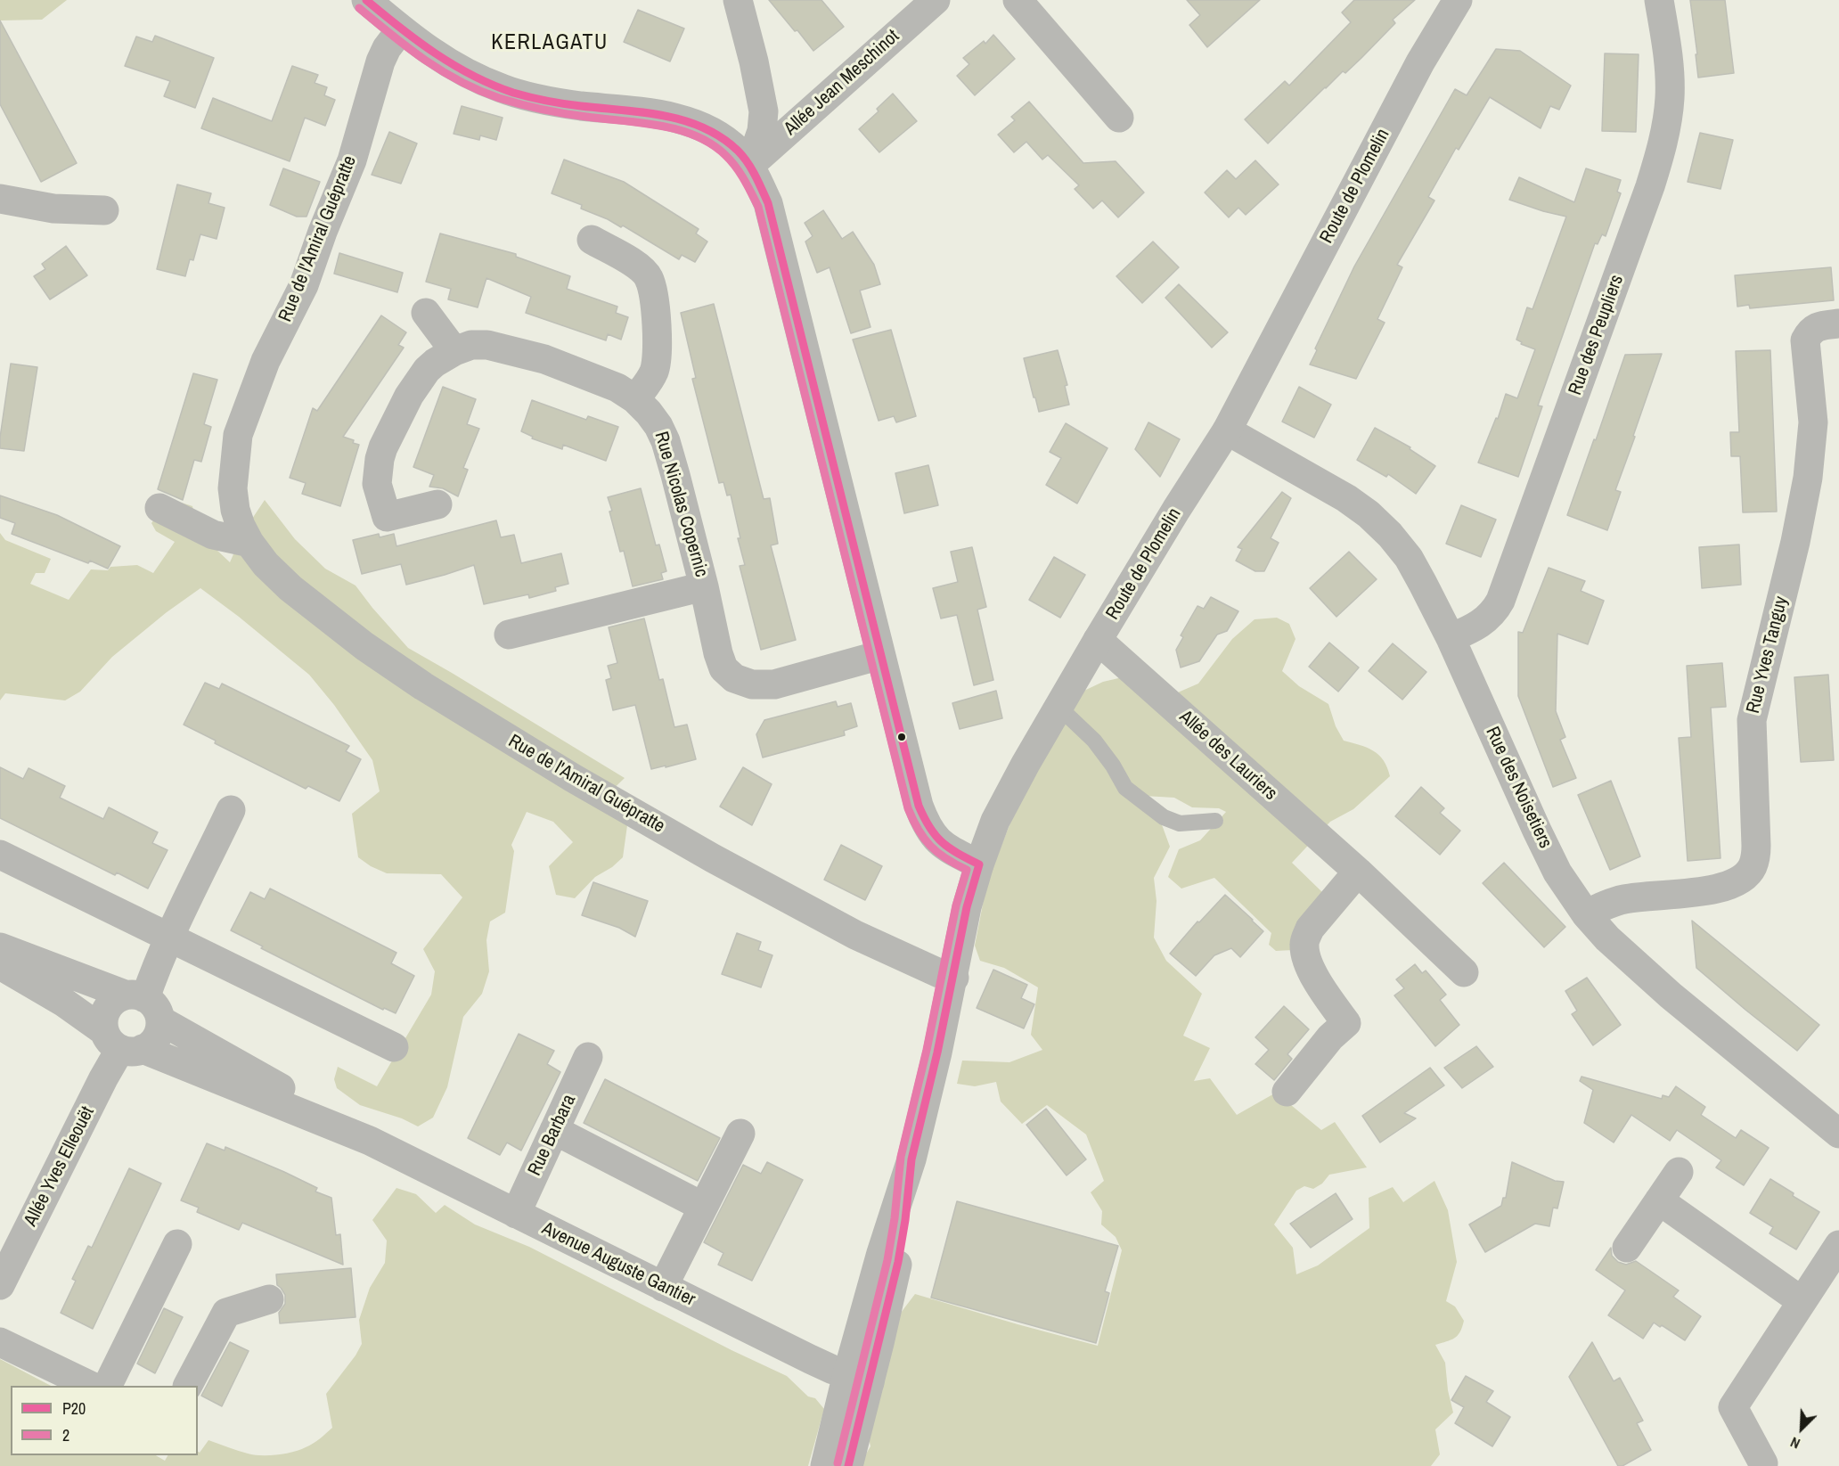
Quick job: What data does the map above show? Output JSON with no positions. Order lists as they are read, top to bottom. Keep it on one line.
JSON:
{"streets":{"street":["Allée Jean Meschinot","Route de Plomelin","Rue de l'Amiral Guépratte","Rue des Peupliers","Rue Nicolas Copernic","Rue Yves Tanguy","Allée des Lauriers","Rue des Noisetiers","Rue Barbara","Allée Yves Elleouët","Avenue Auguste Gantier"]},"crossings":[["Route de Plomelin","Rue de l'Amiral Guépratte"],["Route de Plomelin","Allée des Lauriers"],["Route de Plomelin","Rue des Noisetiers"],["Route de Plomelin","Avenue Auguste Gantier"],["Rue des Peupliers","Rue des Noisetiers"],["Rue Yves Tanguy","Rue des Noisetiers"],["Rue Barbara","Avenue Auguste Gantier"],["Allée Yves Elleouët","Avenue Auguste Gantier"]],"districts":["KERLAGATU"],"lines":["transit line P20","transit line 2"],"legend":["P20","2"],"north":"bottom left"}
